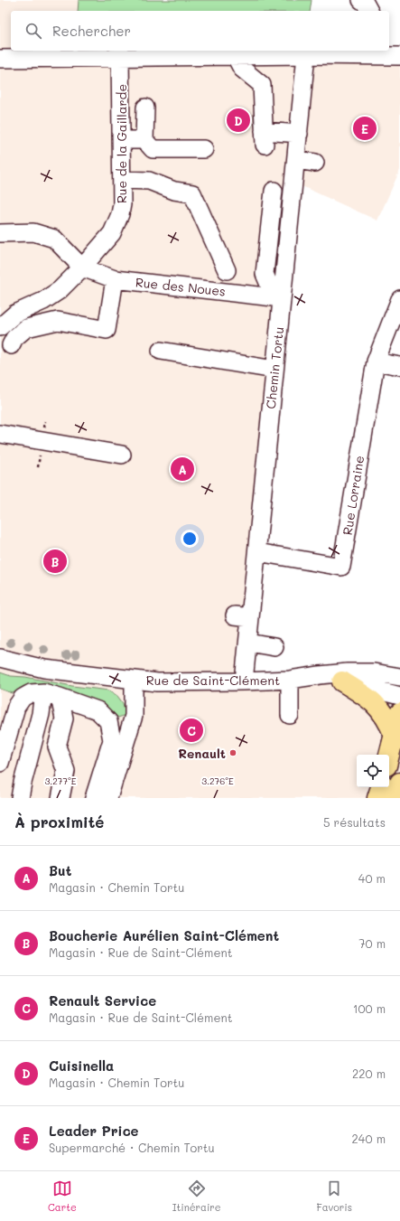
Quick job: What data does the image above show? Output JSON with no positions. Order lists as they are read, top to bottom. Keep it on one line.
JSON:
{"streets":{"street":["Rue de la Gaillarde","Rue des Noues","Chemin Tortu","Rue Lorraine","Rue de Saint-Clément"]},"crossings":[["Rue de la Gaillarde","Rue des Noues"],["Rue des Noues","Chemin Tortu"],["Chemin Tortu","Rue Lorraine"],["Chemin Tortu","Rue de Saint-Clément"]],"places":["Renault"],"page":{"search":"Rechercher","pins":["D","E","A","B","C"],"heading":["À proximité","5 résultats"],"list":[{"mark":"A","name":"But","note":"Magasin · Chemin Tortu","value":"40 m"},{"mark":"B","name":"Boucherie Aurélien Saint-Clément","note":"Magasin · Rue de Saint-Clément","value":"70 m"},{"mark":"C","name":"Renault Service","note":"Magasin · Rue de Saint-Clément","value":"100 m"},{"mark":"D","name":"Cuisinella","note":"Magasin · Chemin Tortu","value":"220 m"},{"mark":"E","name":"Leader Price","note":"Supermarché · Chemin Tortu","value":"240 m"}],"nav":["Carte","Itinéraire","Favoris"]},"coordinates":["3.277°E","3.276°E"]}
